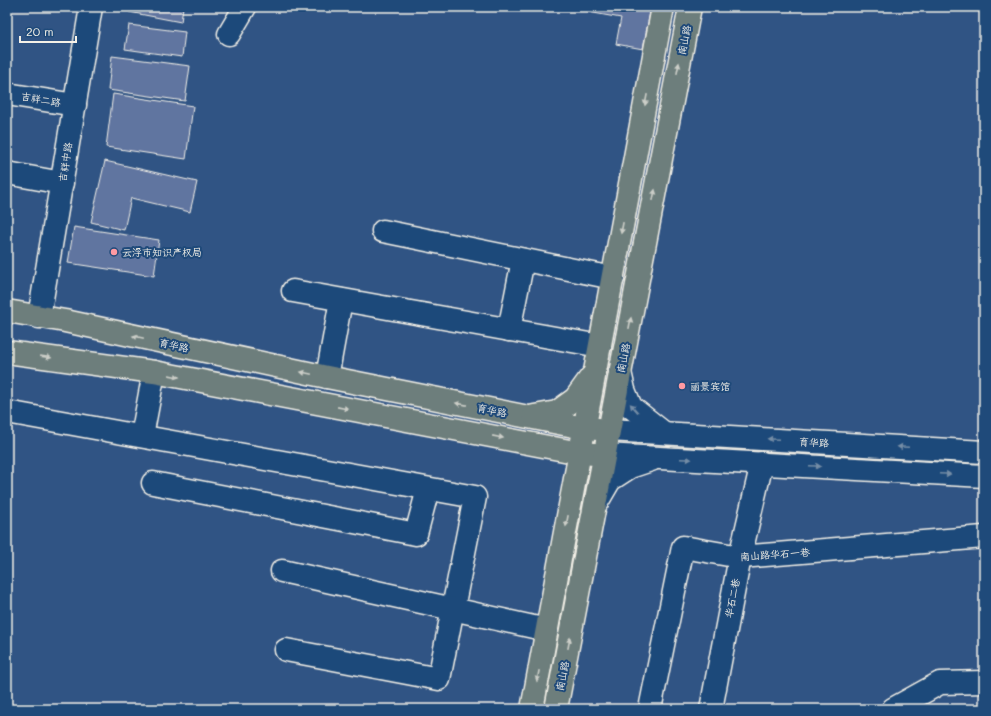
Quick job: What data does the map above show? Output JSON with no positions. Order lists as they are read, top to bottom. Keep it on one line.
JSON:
{"streets":{"main road":["南山路","育华路"],"street":["吉祥二路","吉祥中路","南山路华石一巷","华石二巷"]},"crossings":[["南山路","育华路"],["吉祥二路","吉祥中路"],["吉祥中路","育华路"],["南山路华石一巷","华石二巷"]],"places":["云浮市知识产权局","丽景宾馆"],"scale_bar":"20 m"}
